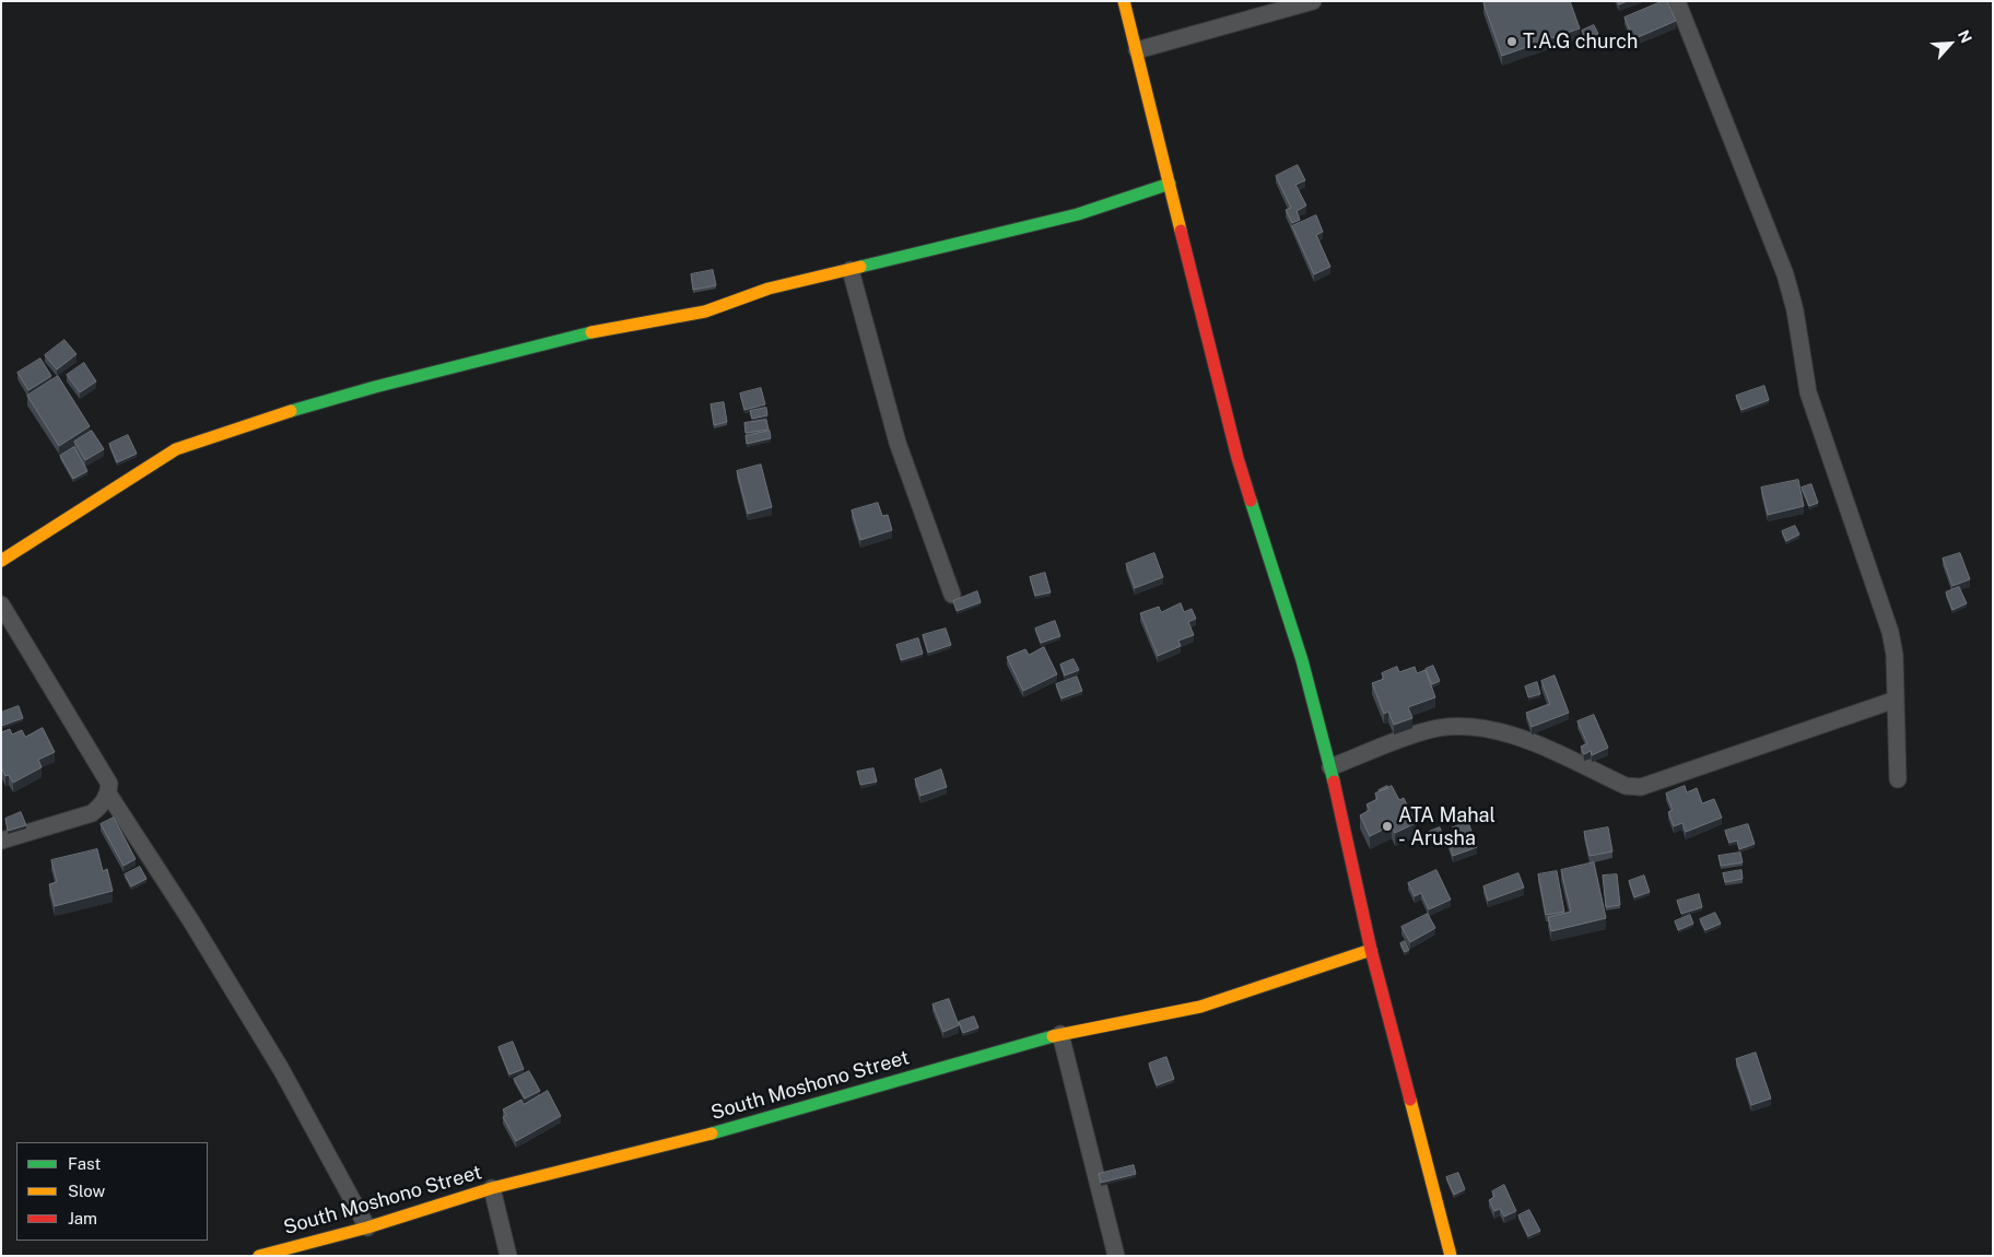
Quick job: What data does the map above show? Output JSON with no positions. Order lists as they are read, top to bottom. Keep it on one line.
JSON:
{"streets":{"street":["South Moshono Street"]},"places":["T.A.G church","ATA Mahal - Arusha"],"legend":["Fast","Slow","Jam"],"north":"top right"}
